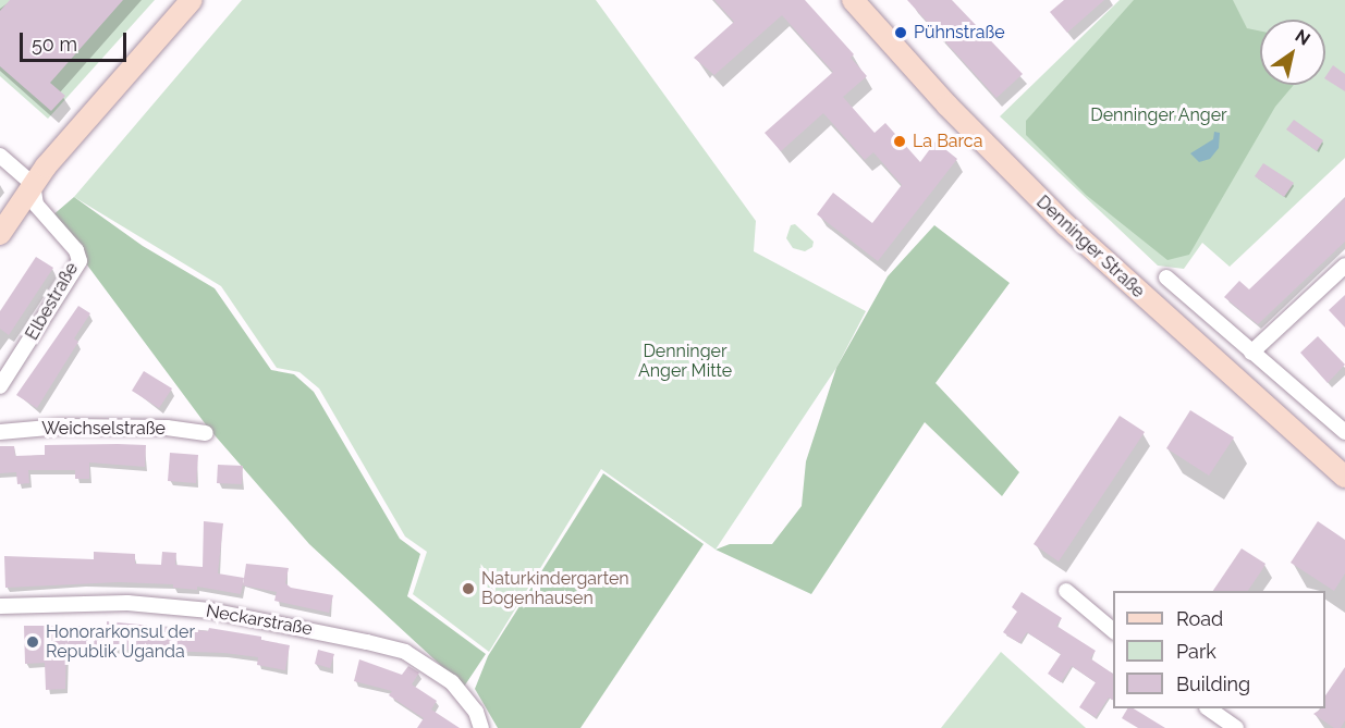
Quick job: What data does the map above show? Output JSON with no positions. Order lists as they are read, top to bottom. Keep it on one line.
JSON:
{"streets":{"street":["Denninger Straße","Elbestraße","Weichselstraße","Neckarstraße"]},"parks":["Denninger Anger","Denninger Anger Mitte"],"places":["Pühnstraße","La Barca","Naturkindergarten Bogenhausen","Honorarkonsul der Republik Uganda"],"legend":["Road","Park","Building"],"scale_bar":"50 m","north":"top right"}
